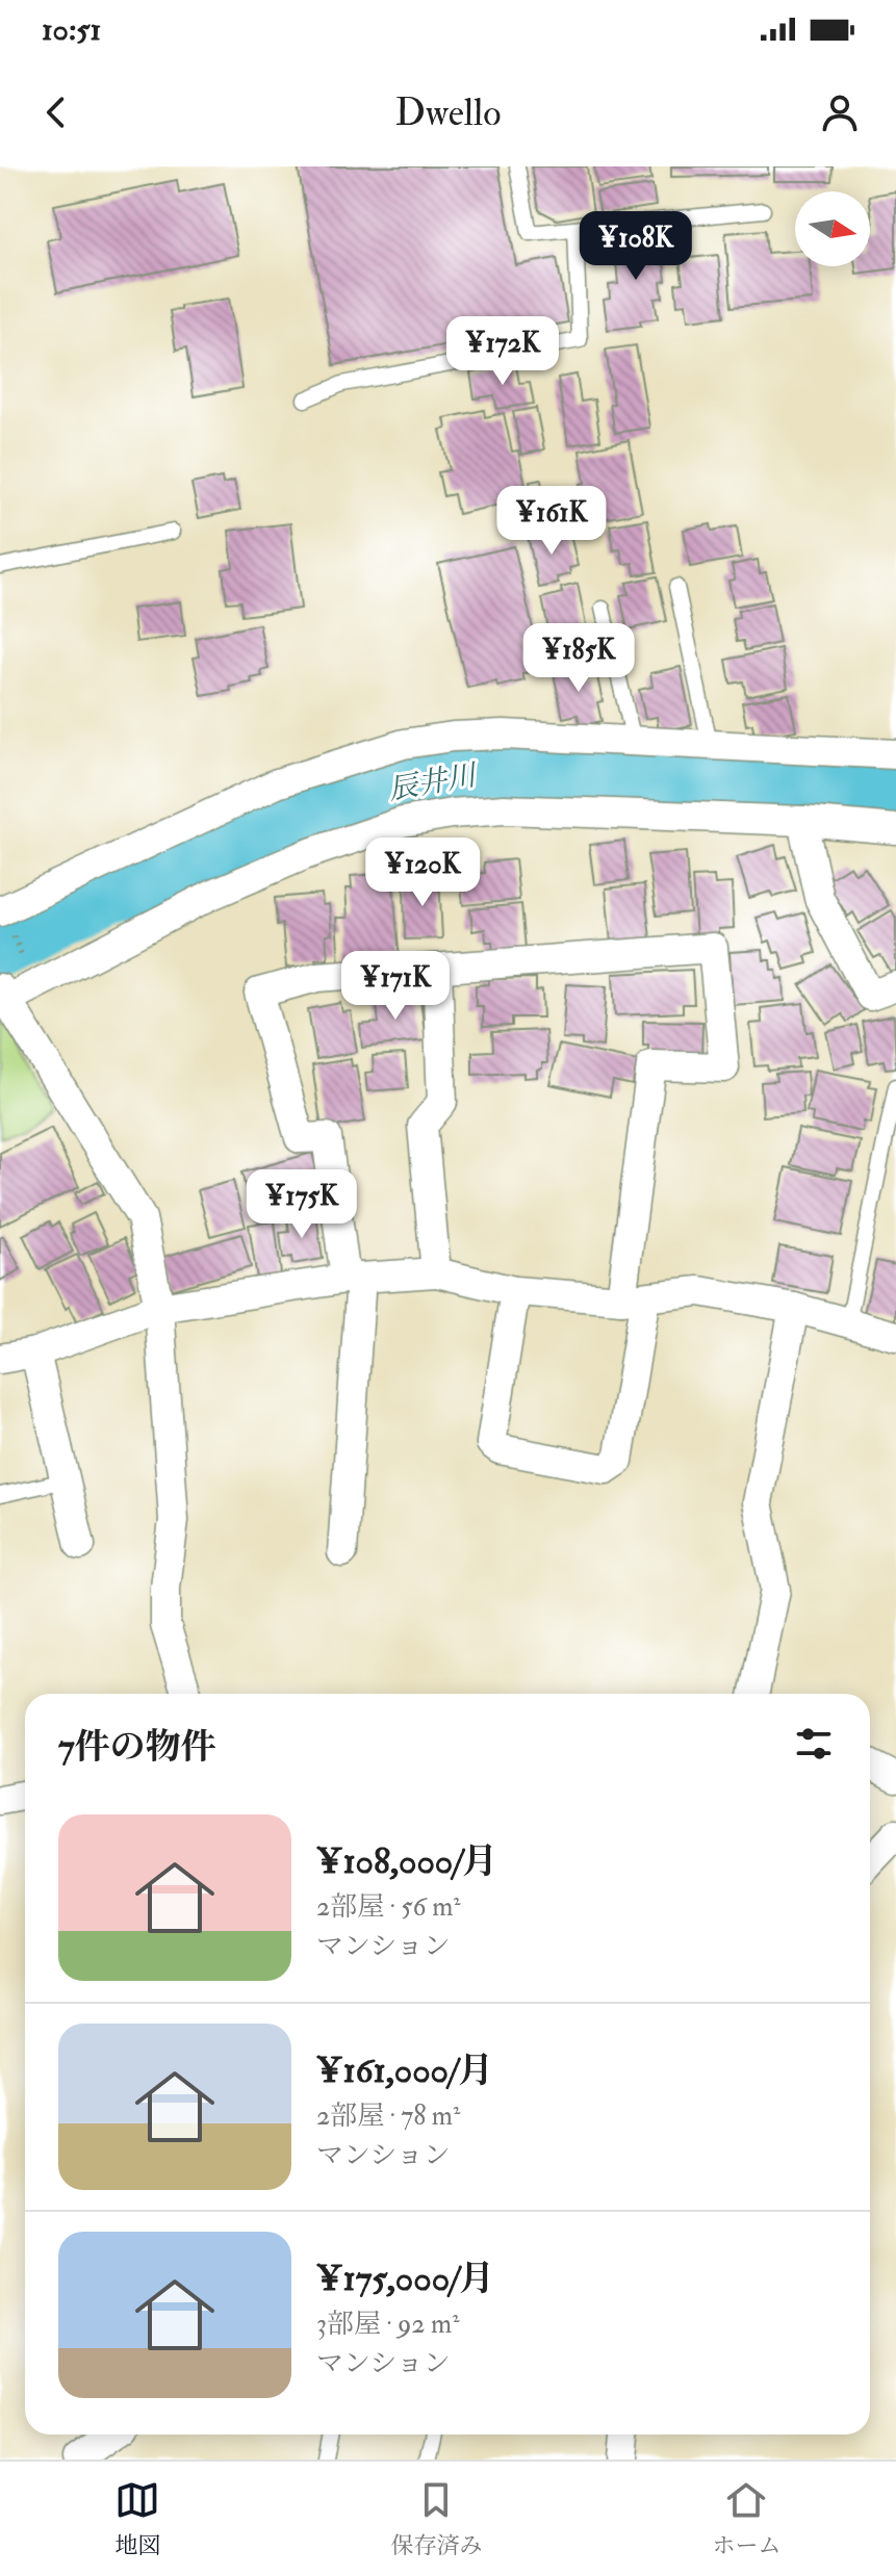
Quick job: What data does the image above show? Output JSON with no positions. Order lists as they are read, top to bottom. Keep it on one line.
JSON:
{"water":["辰井川"],"north":"right","page":{"status":"10:51","header":"Dwello","price":["¥108K","¥172K","¥161K","¥185K","¥120K","¥171K","¥175K"],"heading":"7件の物件","list":[{"name":"¥108,000/月","note":"2部屋 · 56 m² · マンション"},{"name":"¥161,000/月","note":"2部屋 · 78 m² · マンション"},{"name":"¥175,000/月","note":"3部屋 · 92 m² · マンション"}],"tabs":["地図","保存済み","ホーム"]}}
